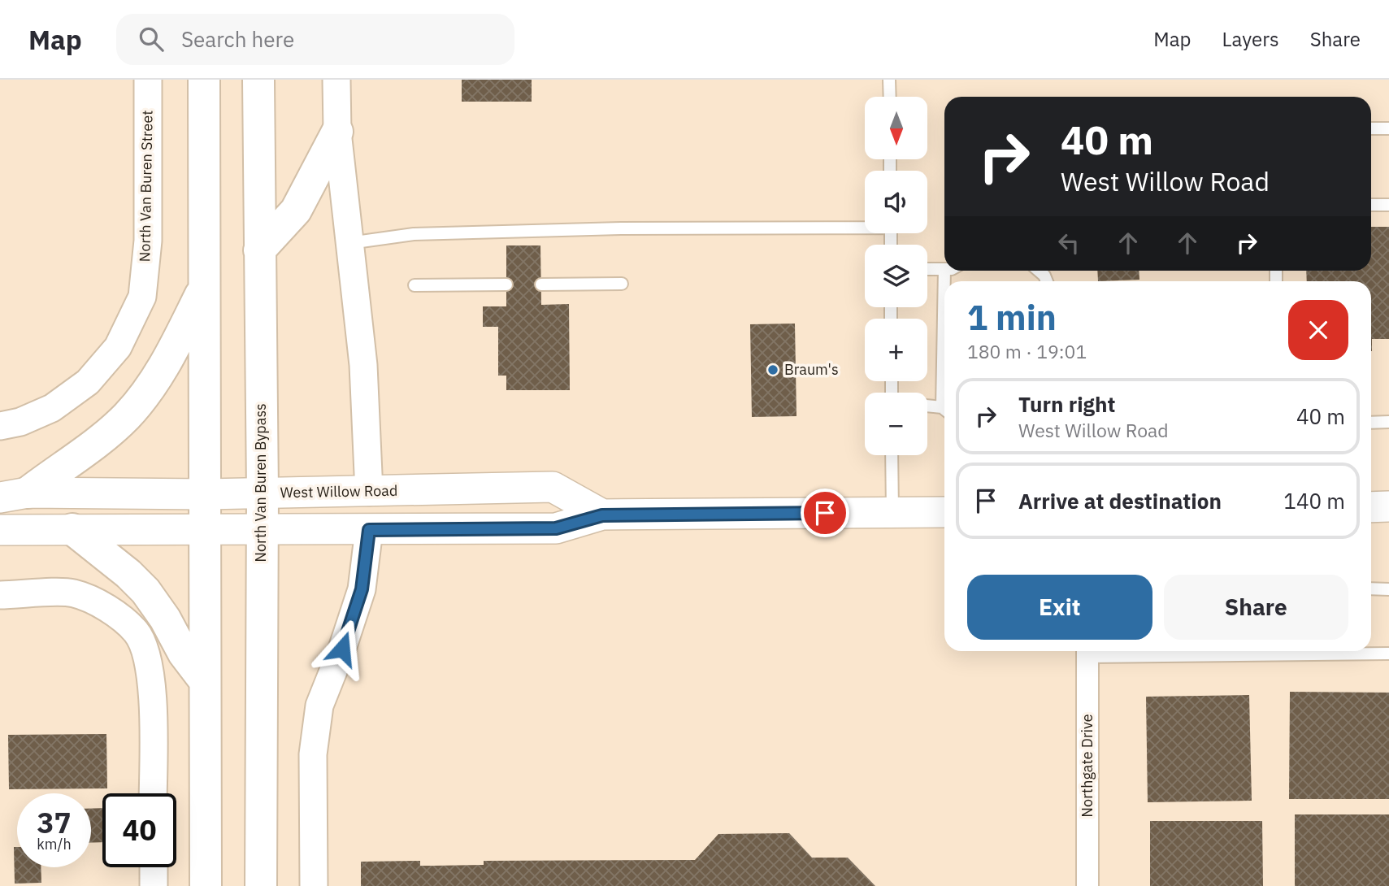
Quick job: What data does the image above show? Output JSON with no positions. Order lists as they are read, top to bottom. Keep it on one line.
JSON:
{"streets":{"main road":["North Van Buren Bypass","West Willow Road"],"street":["North Van Buren Street","Northgate Drive"]},"crossings":[["North Van Buren Bypass","West Willow Road"]],"places":["Braum's"],"north":"bottom","page":{"header":"Map","search":"Search here","nav":["Map","Layers","Share"],"map_buttons":["+","−"],"turn":["40 m","West Willow Road"],"heading":["1 min","180 m · 19:01"],"list":[{"name":"Turn right","note":"West Willow Road","value":"40 m"},{"name":"Arrive at destination","value":"140 m"}],"buttons":["Exit","Share"],"speed":"37 km/h","limit":"40"}}
